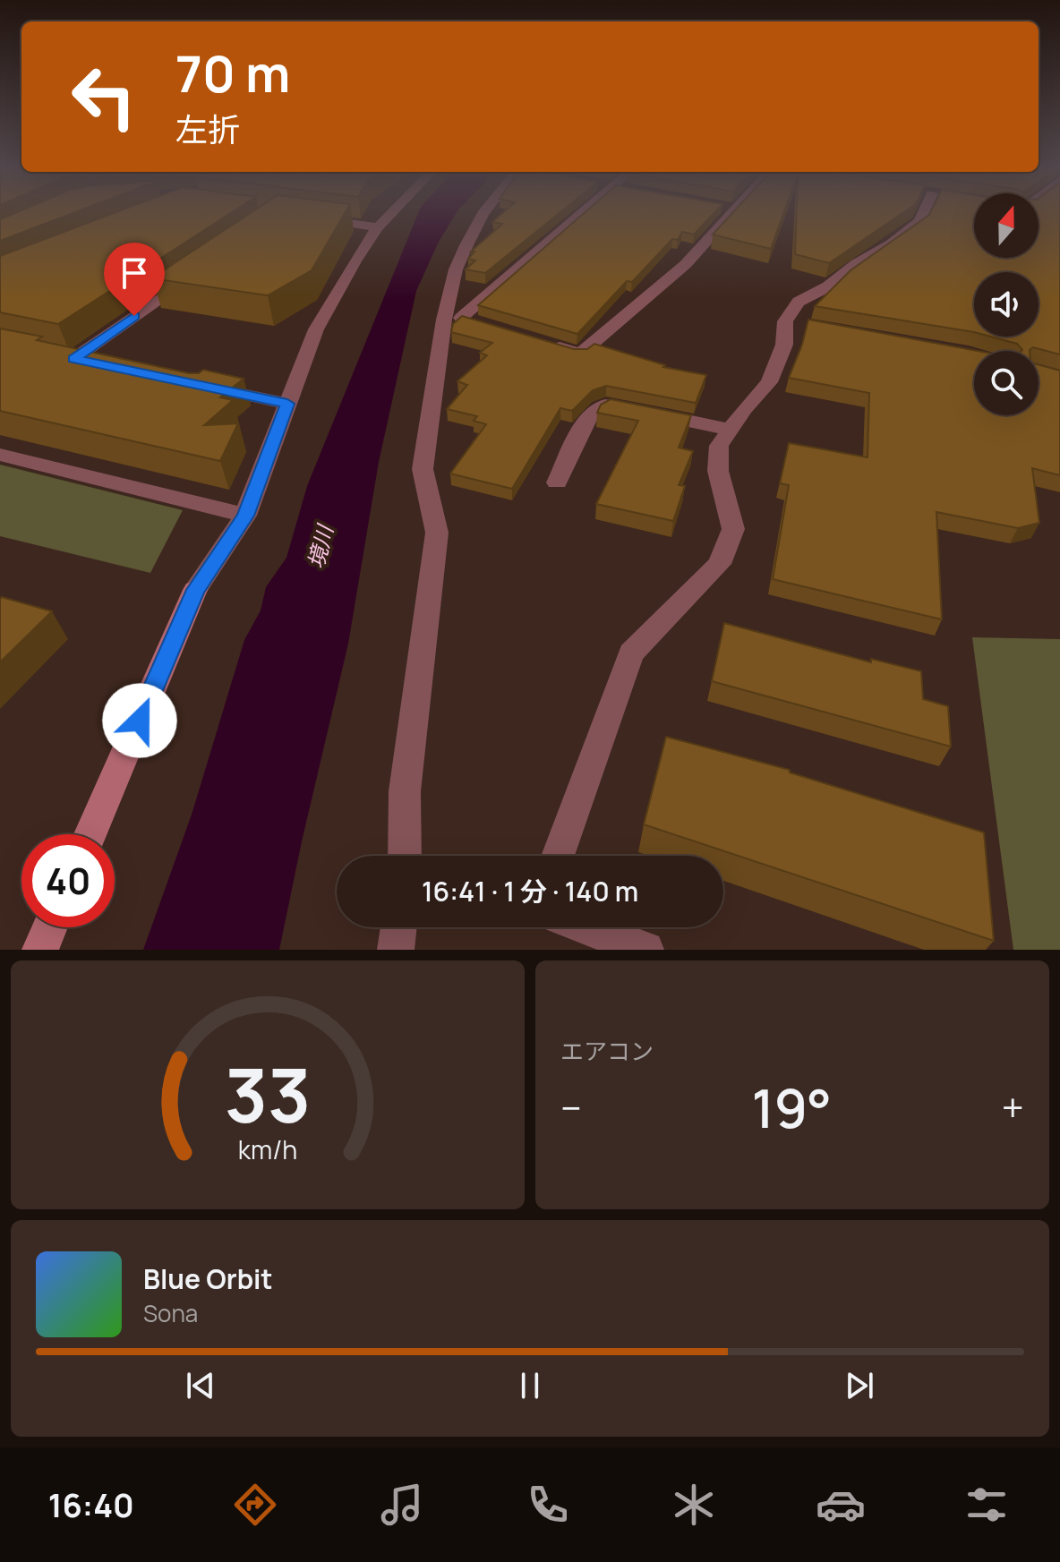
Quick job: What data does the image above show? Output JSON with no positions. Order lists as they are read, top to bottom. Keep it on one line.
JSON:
{"water":["境川"],"north":"top","page":{"turn":["70 m","左折"],"limit":"40","trip":"16:41 · 1 分 · 140 m","tile":"エアコン","heat":["−","19°","+"],"song":["Blue Orbit","Sona"],"tabs":"16:40","gauge":["33","km/h"]}}
